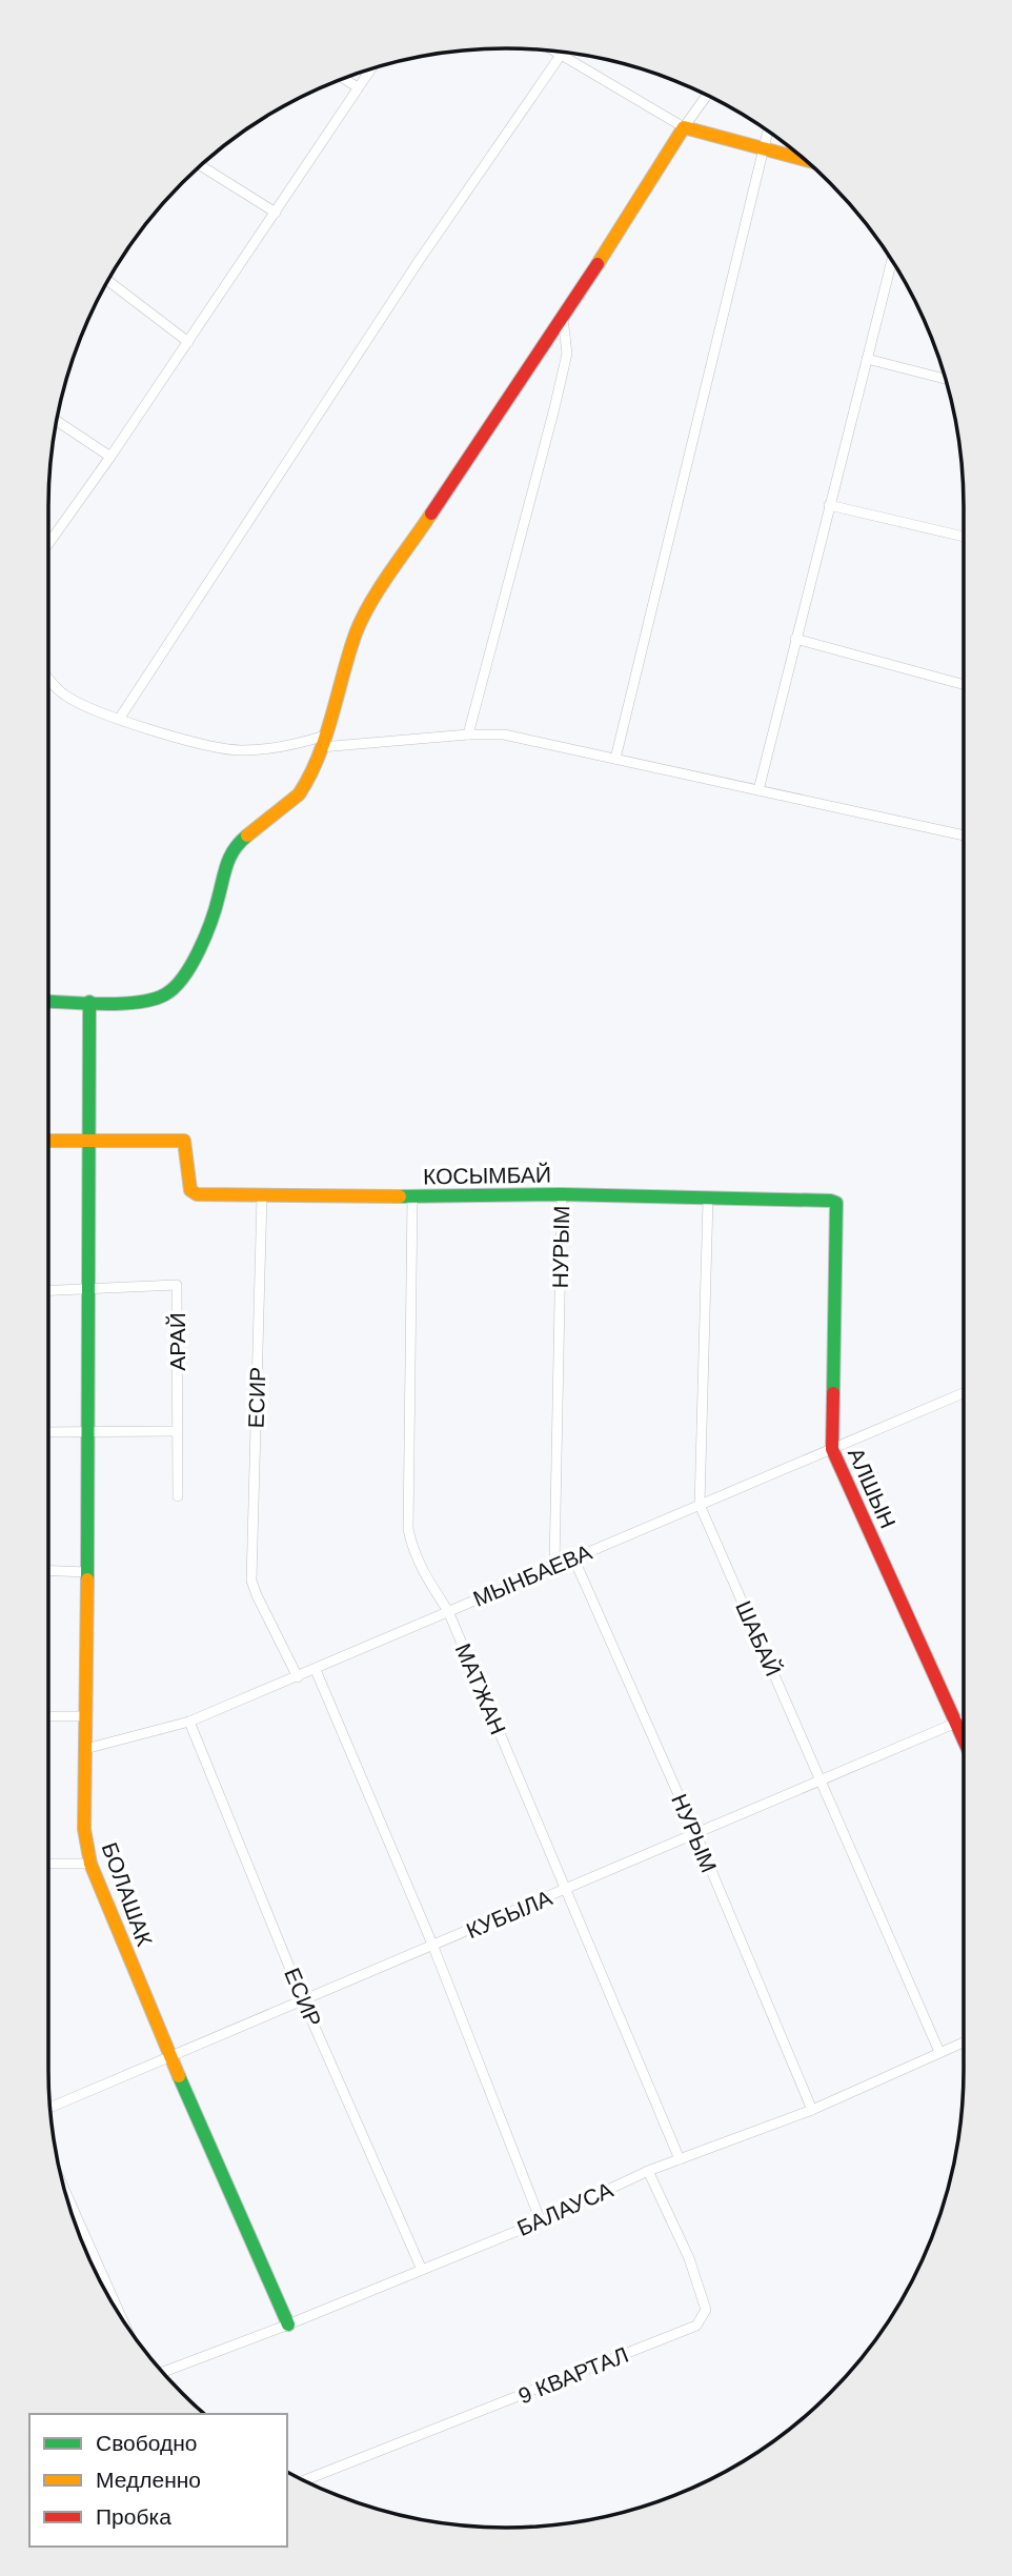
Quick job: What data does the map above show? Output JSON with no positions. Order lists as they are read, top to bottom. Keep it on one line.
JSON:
{"streets":{"street":["КОСЫМБАЙ","НУРЫМ","АРАЙ","ЕСИР","АЛШЫН","МЫНБАЕВА","ШАБАЙ","МАТЖАН","БОЛАШАК","КУБЫЛА","БАЛАУСА","9 КВАРТАЛ"]},"crossings":[["КОСЫМБАЙ","НУРЫМ"],["КОСЫМБАЙ","ЕСИР"],["КОСЫМБАЙ","АЛШЫН"],["КОСЫМБАЙ","ШАБАЙ"],["КОСЫМБАЙ","МАТЖАН"],["КОСЫМБАЙ","БОЛАШАК"],["НУРЫМ","МЫНБАЕВА"],["НУРЫМ","КУБЫЛА"],["НУРЫМ","БАЛАУСА"],["АРАЙ","БОЛАШАК"],["ЕСИР","МЫНБАЕВА"],["ЕСИР","КУБЫЛА"],["ЕСИР","БАЛАУСА"],["АЛШЫН","МЫНБАЕВА"],["АЛШЫН","КУБЫЛА"],["МЫНБАЕВА","ШАБАЙ"],["МЫНБАЕВА","МАТЖАН"],["МЫНБАЕВА","БОЛАШАК"],["ШАБАЙ","КУБЫЛА"],["ШАБАЙ","БАЛАУСА"],["МАТЖАН","КУБЫЛА"],["МАТЖАН","БАЛАУСА"],["БОЛАШАК","КУБЫЛА"],["БОЛАШАК","БАЛАУСА"],["БАЛАУСА","9 КВАРТАЛ"]],"legend":["Свободно","Медленно","Пробка"]}
